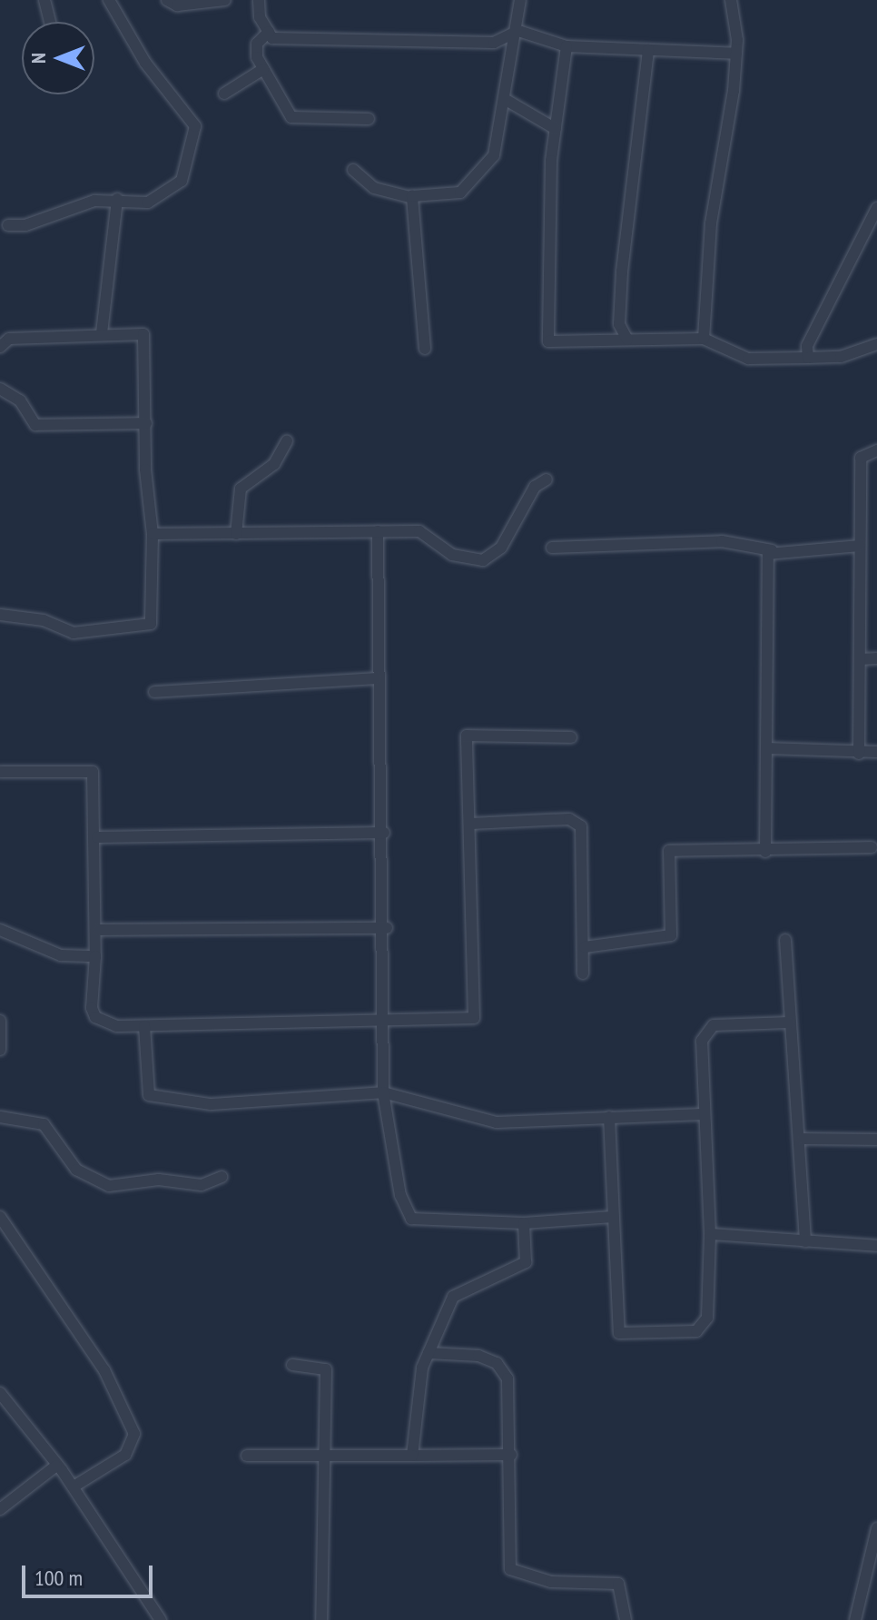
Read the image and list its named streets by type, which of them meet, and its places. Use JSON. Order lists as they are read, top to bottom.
{
  "scale_bar": "100 m",
  "north": "left"
}
